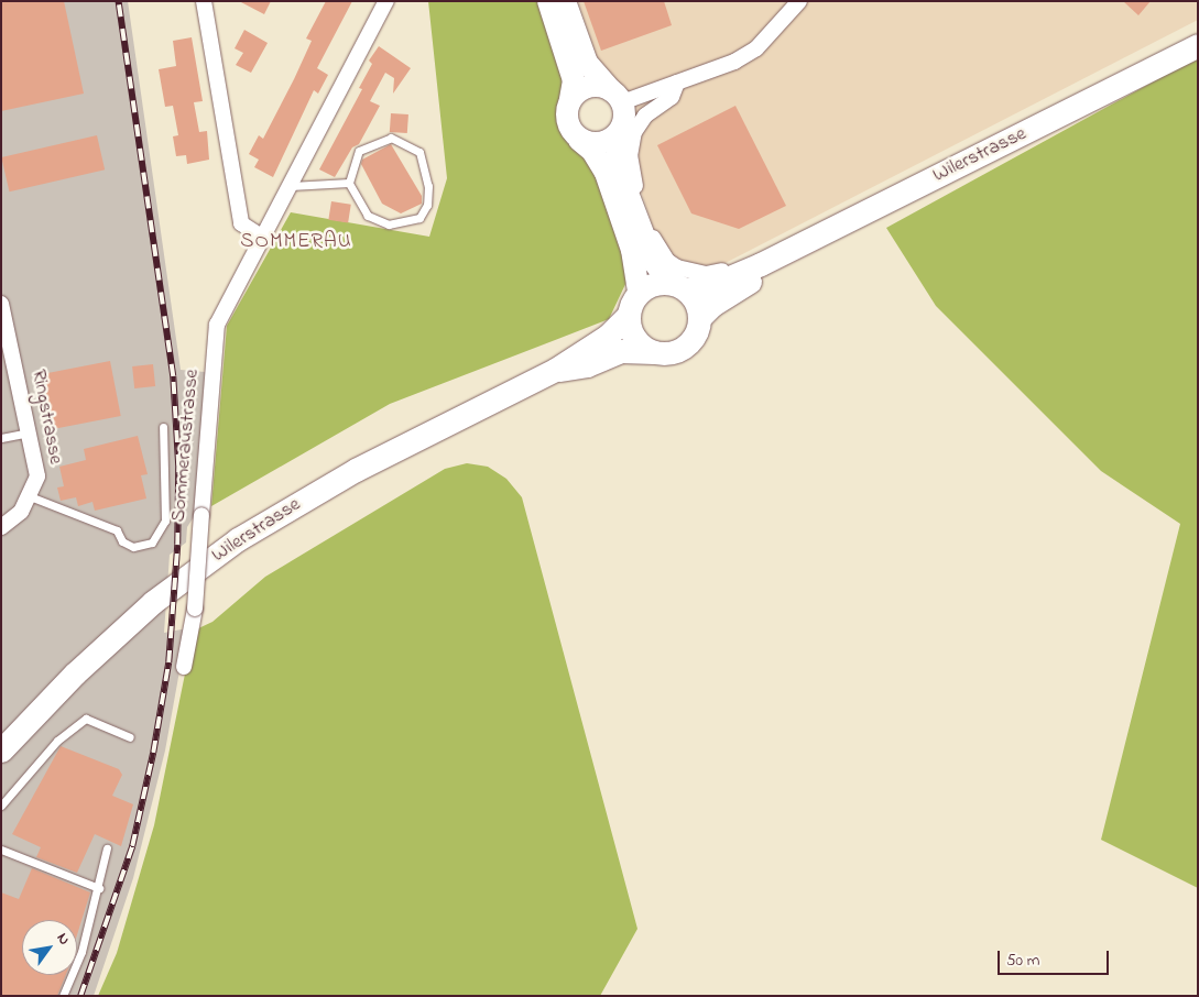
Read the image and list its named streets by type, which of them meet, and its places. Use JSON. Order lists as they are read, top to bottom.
{
  "streets": {
    "main road": ["Wilerstrasse"],
    "street": ["Ringstrasse", "Sommeraustrasse"]
  },
  "districts": ["SOMMERAU"],
  "scale_bar": "50 m",
  "north": "top right"
}
